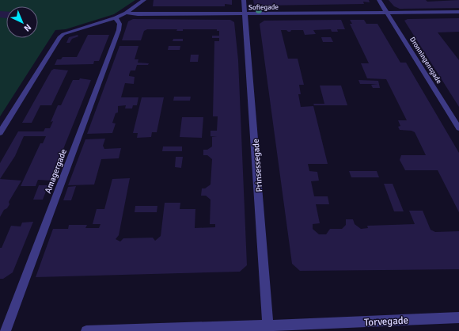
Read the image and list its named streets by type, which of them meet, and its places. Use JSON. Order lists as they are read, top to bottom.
{
  "streets": {
    "street": [
      "Sofiegade",
      "Dronningensgade",
      "Prinsessegade",
      "Amagergade",
      "Torvegade"
    ]
  },
  "crossings": [
    ["Sofiegade", "Dronningensgade"],
    ["Sofiegade", "Prinsessegade"],
    ["Prinsessegade", "Torvegade"]
  ],
  "north": "bottom right"
}
